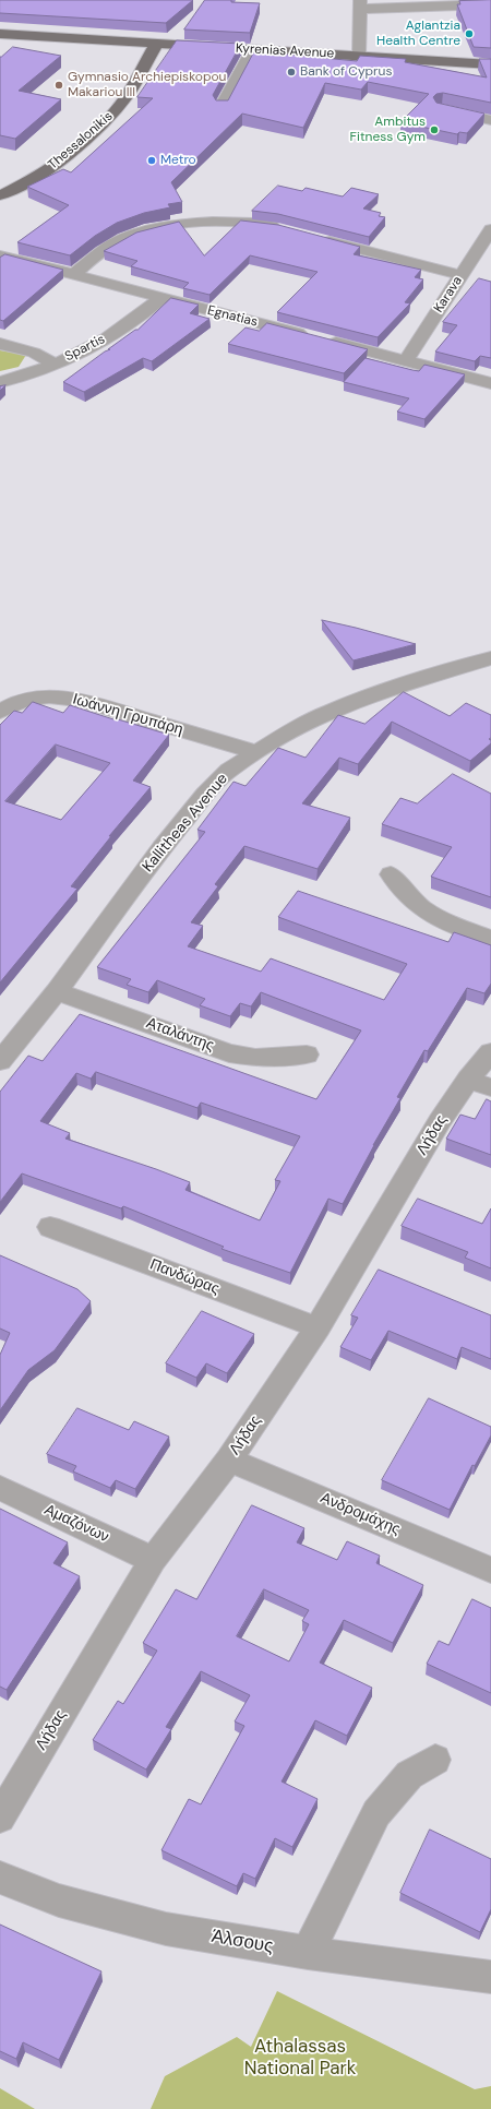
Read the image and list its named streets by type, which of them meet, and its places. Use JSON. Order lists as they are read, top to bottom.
{
  "streets": {
    "main road": ["Kyrenias Avenue", "Thessalonikis"],
    "street": [
      "Karava",
      "Egnatias",
      "Spartis",
      "Ιωάννη Γρυπάρη",
      "Kallitheas Avenue",
      "Αταλάντης",
      "Λήδας",
      "Πανδώρας",
      "Ανδρομάχης",
      "Αμαζόνων",
      "Άλσους"
    ]
  },
  "crossings": [
    ["Kyrenias Avenue", "Thessalonikis"],
    ["Karava", "Egnatias"],
    ["Egnatias", "Spartis"],
    ["Ιωάννη Γρυπάρη", "Kallitheas Avenue"],
    ["Kallitheas Avenue", "Αταλάντης"],
    ["Λήδας", "Πανδώρας"],
    ["Λήδας", "Ανδρομάχης"],
    ["Λήδας", "Αμαζόνων"]
  ],
  "parks": ["Athalassas National Park"],
  "places": [
    "Aglantzia Health Centre",
    "Bank of Cyprus",
    "Gymnasio Archiepiskopou Makariou III",
    "Ambitus Fitness Gym",
    "Metro"
  ]
}
